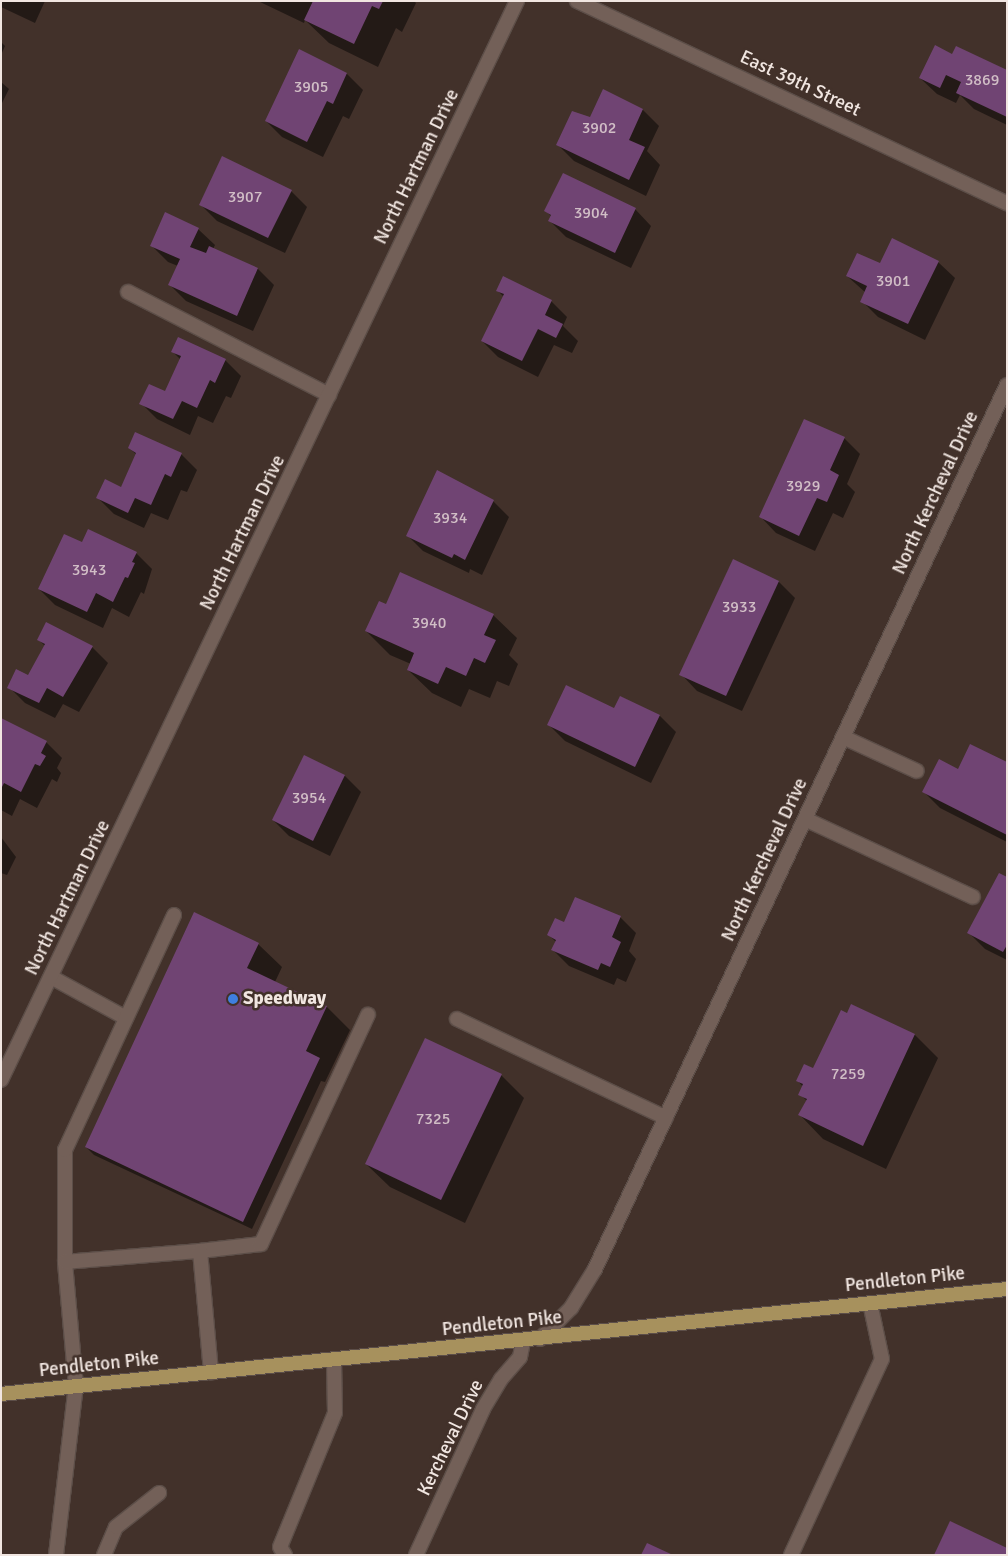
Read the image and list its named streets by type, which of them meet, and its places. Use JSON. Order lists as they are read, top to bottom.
{
  "streets": {
    "main road": ["Pendleton Pike"],
    "street": [
      "East 39th Street",
      "North Hartman Drive",
      "North Kercheval Drive",
      "Kercheval Drive"
    ]
  },
  "crossings": [
    ["North Kercheval Drive", "Pendleton Pike"],
    ["Pendleton Pike", "Kercheval Drive"]
  ],
  "places": ["Speedway"],
  "house_numbers": [
    "3869",
    "3905",
    "3902",
    "3907",
    "3904",
    "3901",
    "3929",
    "3934",
    "3943",
    "3933",
    "3940",
    "3954",
    "7259",
    "7325"
  ]
}
